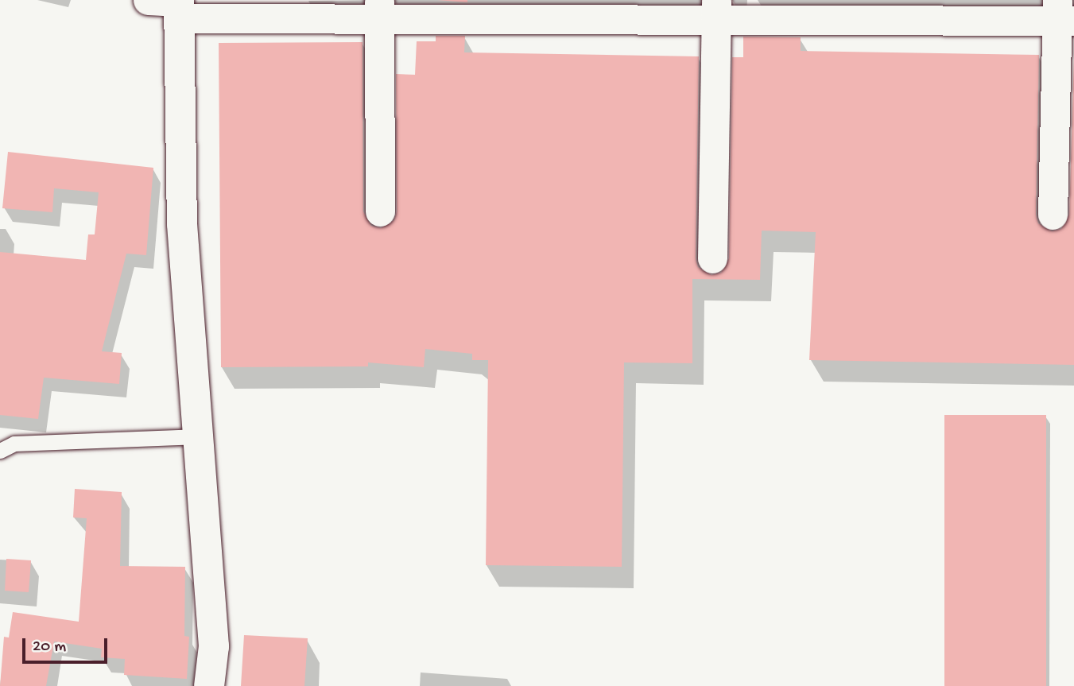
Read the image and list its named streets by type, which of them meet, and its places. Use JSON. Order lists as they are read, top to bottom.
{
  "scale_bar": "20 m"
}
